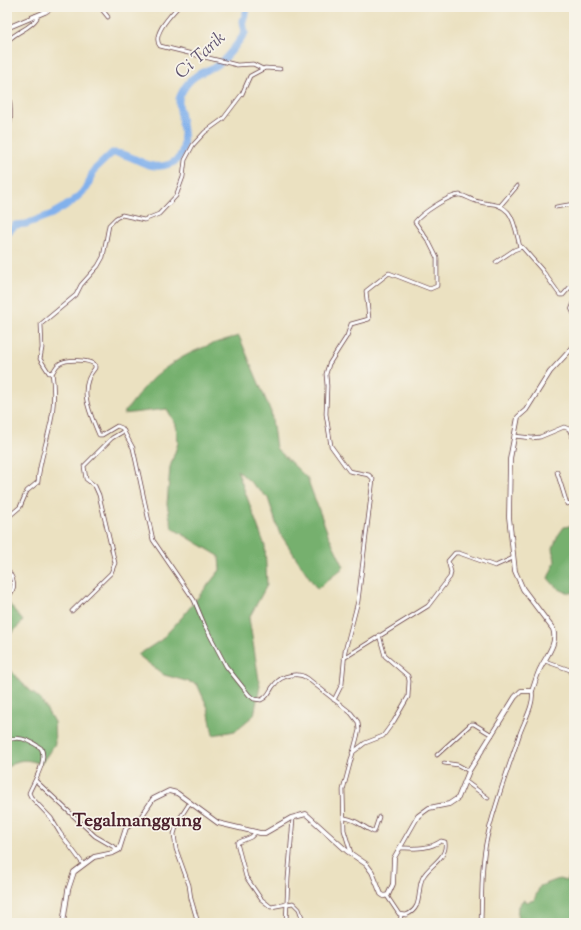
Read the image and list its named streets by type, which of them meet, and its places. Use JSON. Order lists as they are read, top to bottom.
{
  "districts": ["Tegalmanggung"],
  "water": ["Ci Tarik"]
}
